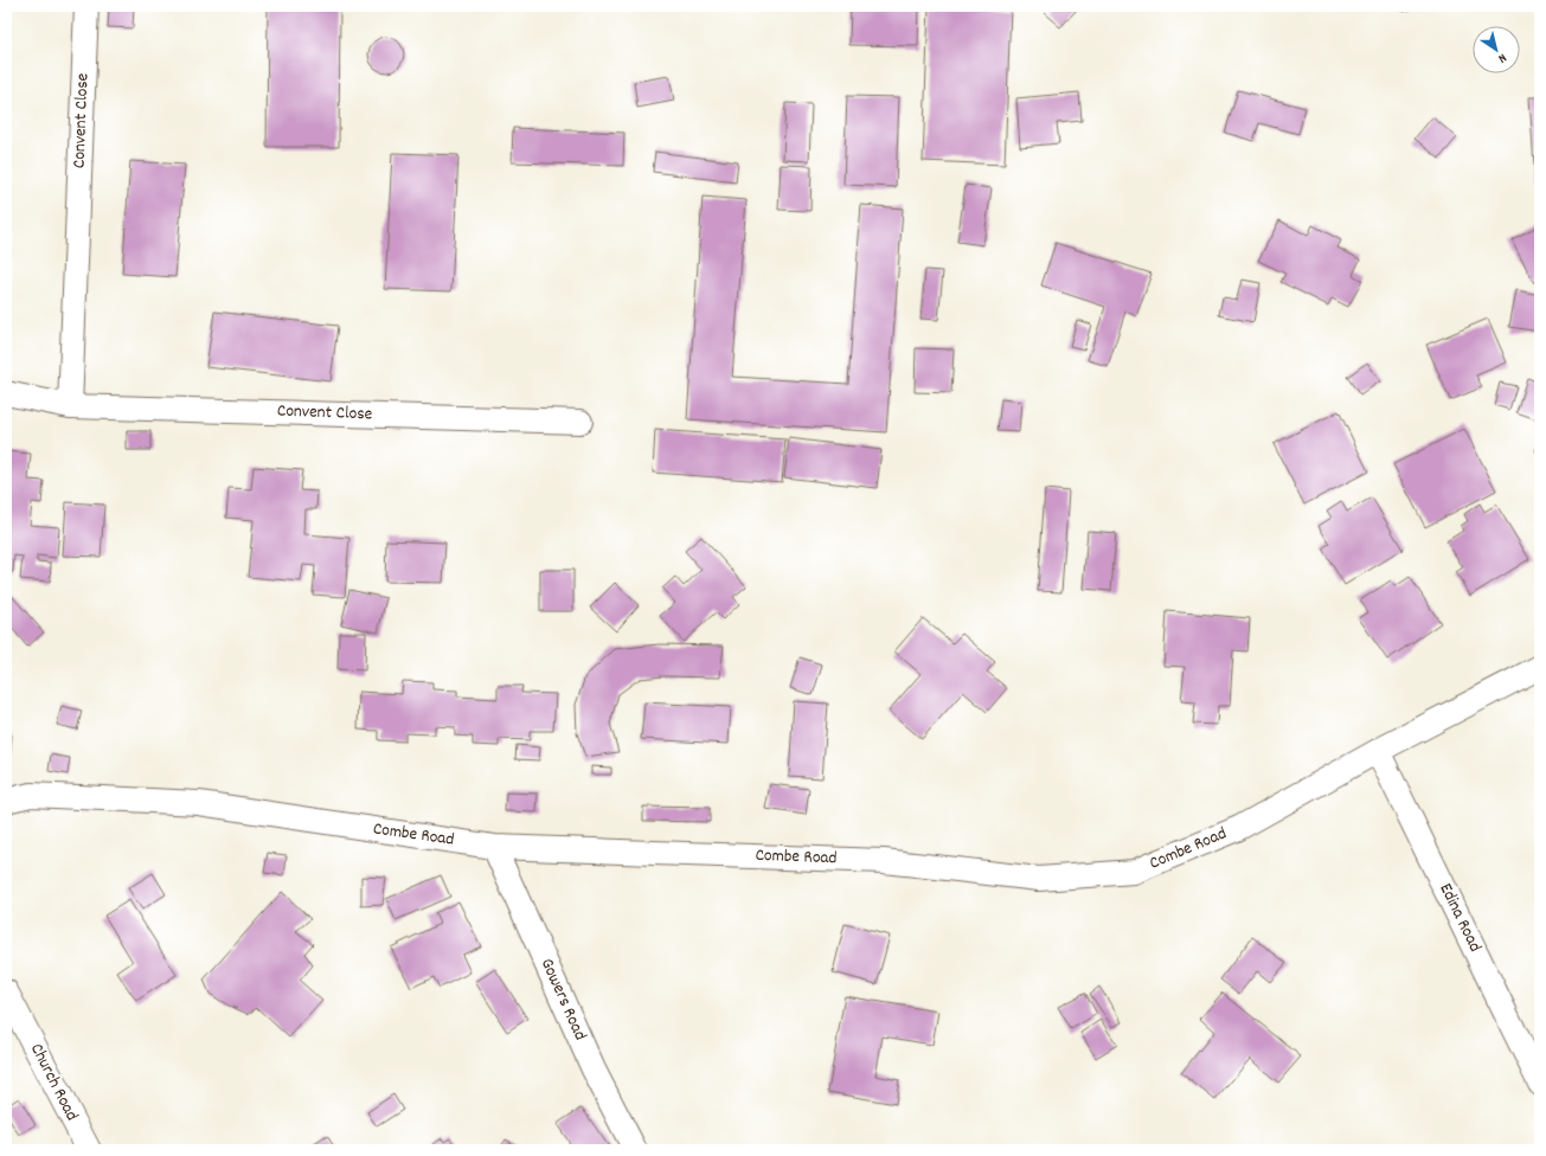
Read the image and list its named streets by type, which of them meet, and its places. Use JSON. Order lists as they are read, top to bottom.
{
  "streets": {
    "street": [
      "Convent Close",
      "Combe Road",
      "Edina Road",
      "Gowers Road",
      "Church Road"
    ]
  },
  "crossings": [
    ["Combe Road", "Edina Road"],
    ["Combe Road", "Gowers Road"]
  ],
  "north": "bottom right"
}
